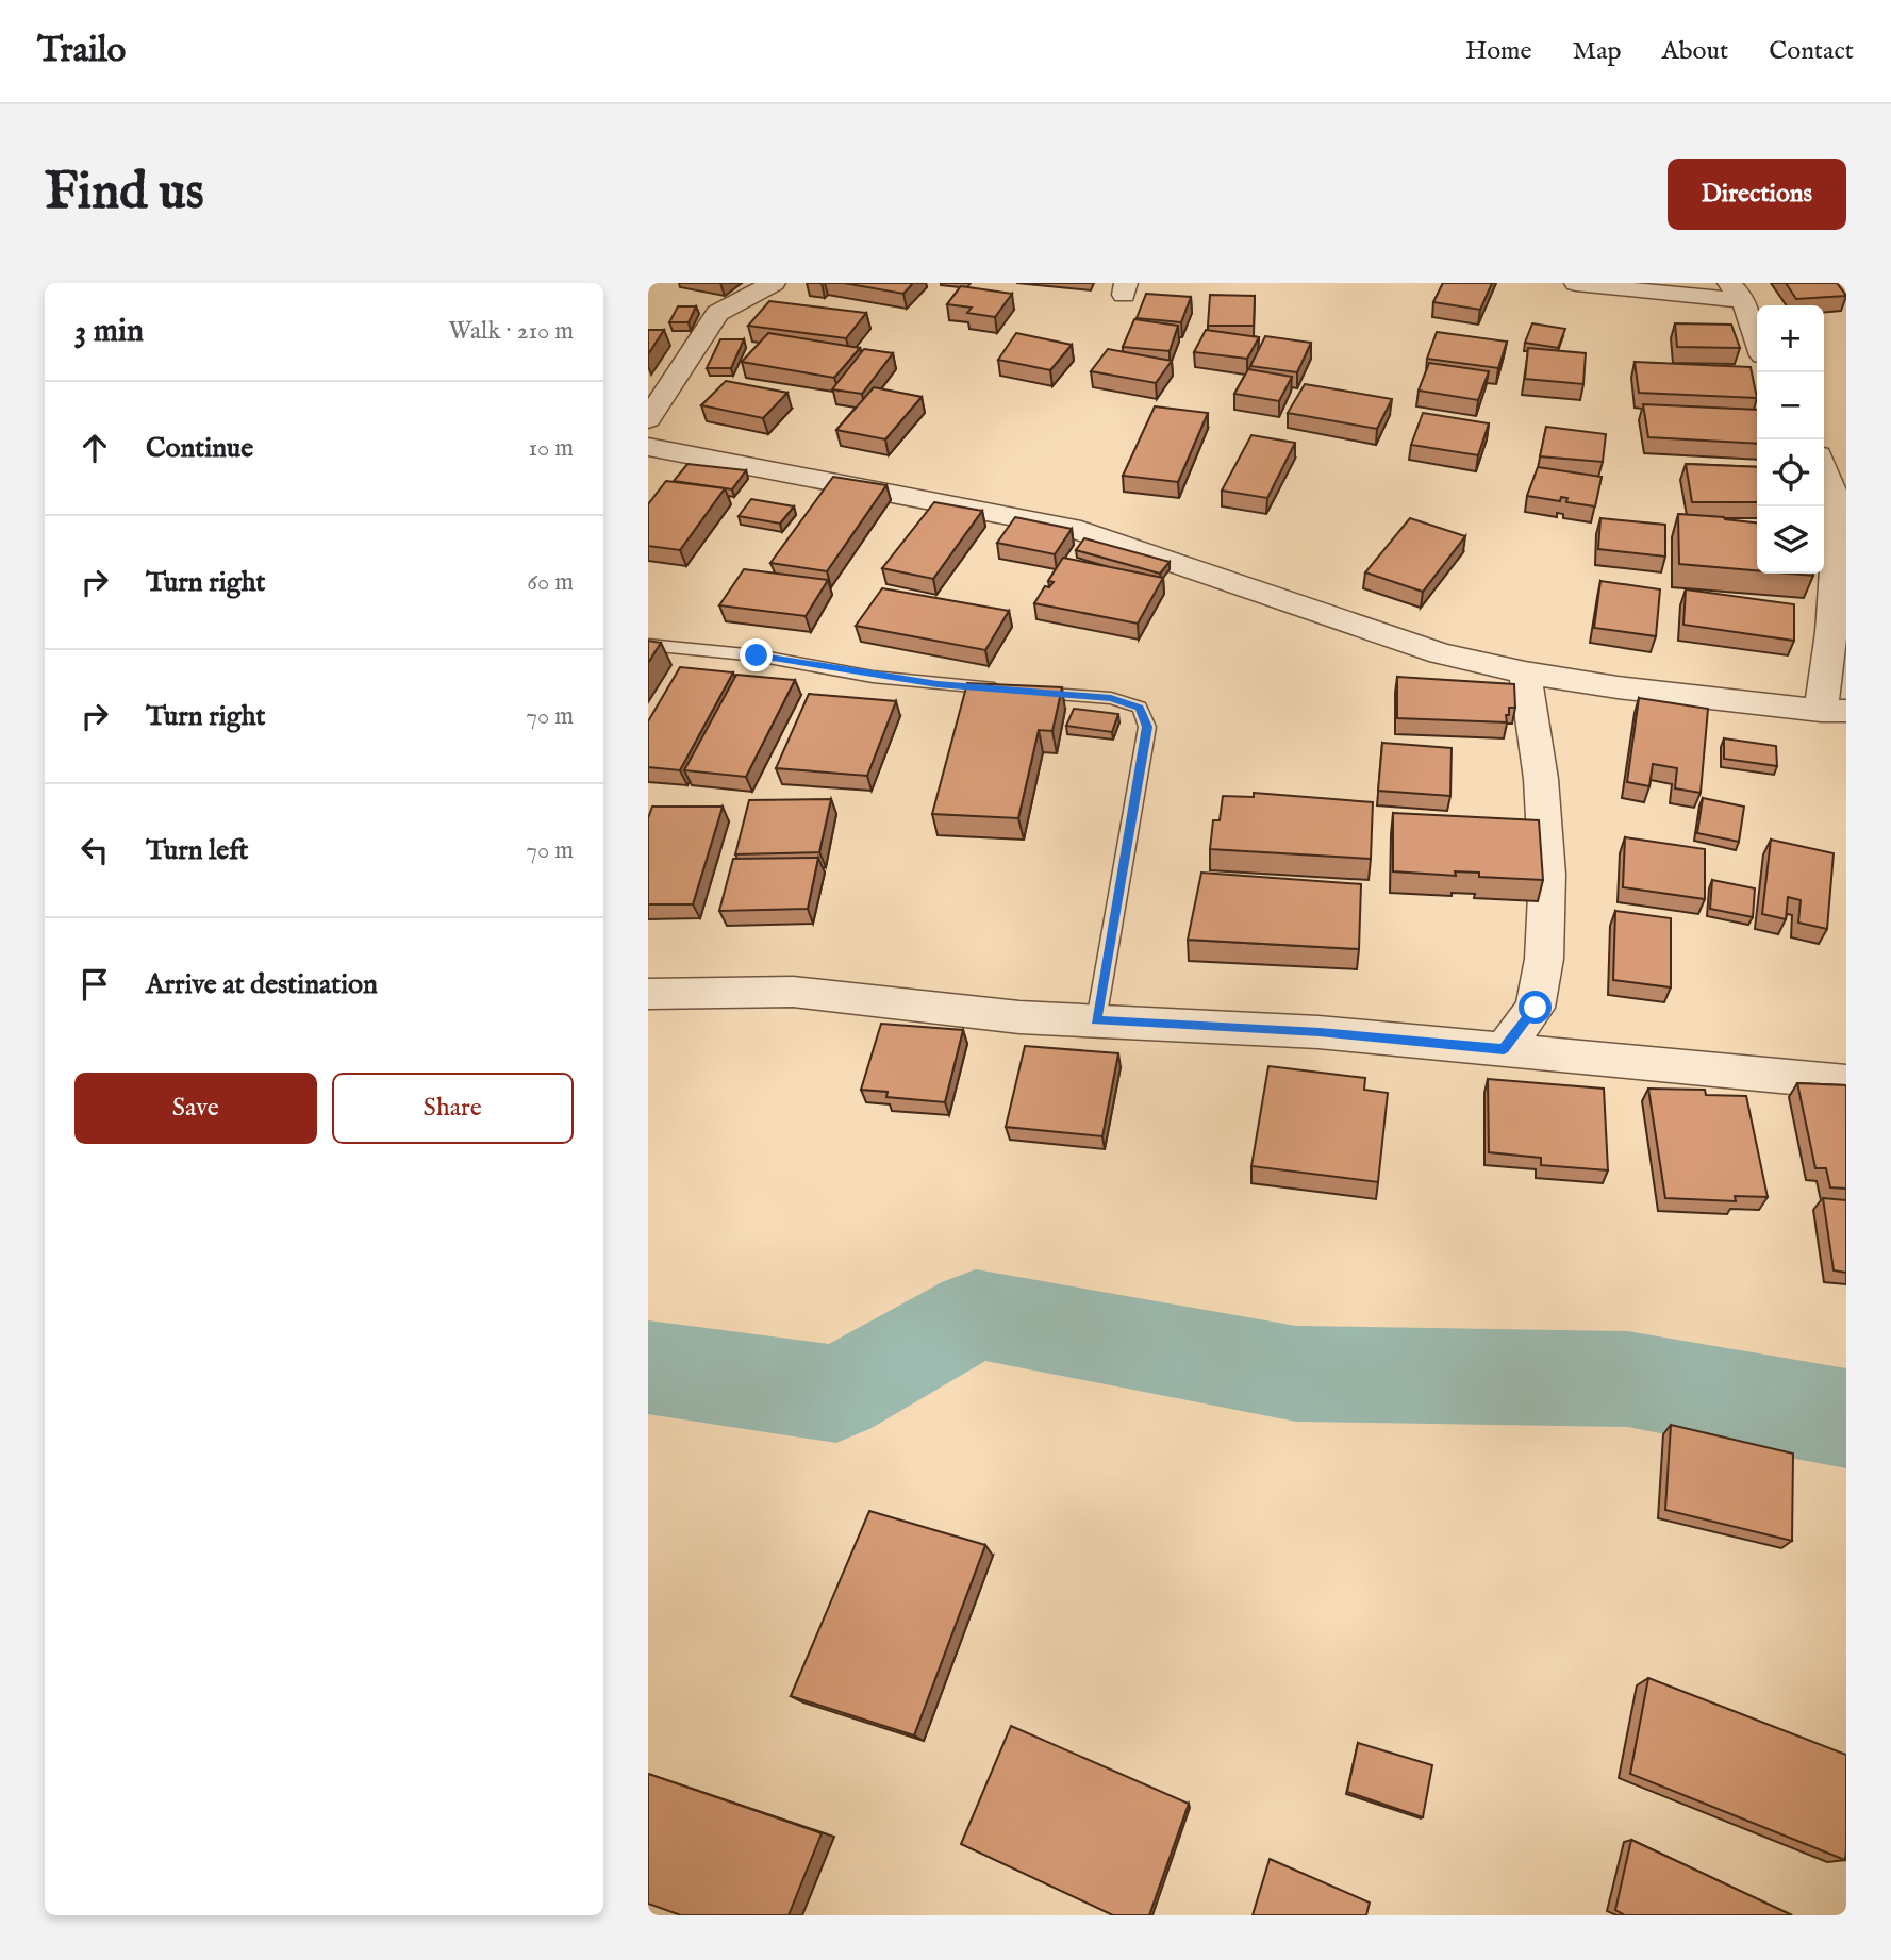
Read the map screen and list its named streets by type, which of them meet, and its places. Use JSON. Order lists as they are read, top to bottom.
{
  "page": {
    "header": "Trailo",
    "nav": [
      "Home",
      "Map",
      "About",
      "Contact"
    ],
    "buttons": [
      "Directions",
      ["Save", "Share"]
    ],
    "title": "Find us",
    "heading": ["3 min", "Walk · 210 m"],
    "map_buttons": ["+", "−"],
    "list": [
      ["Continue", "10 m"],
      ["Turn right", "60 m"],
      ["Turn right", "70 m"],
      ["Turn left", "70 m"],
      "Arrive at destination"
    ]
  }
}
